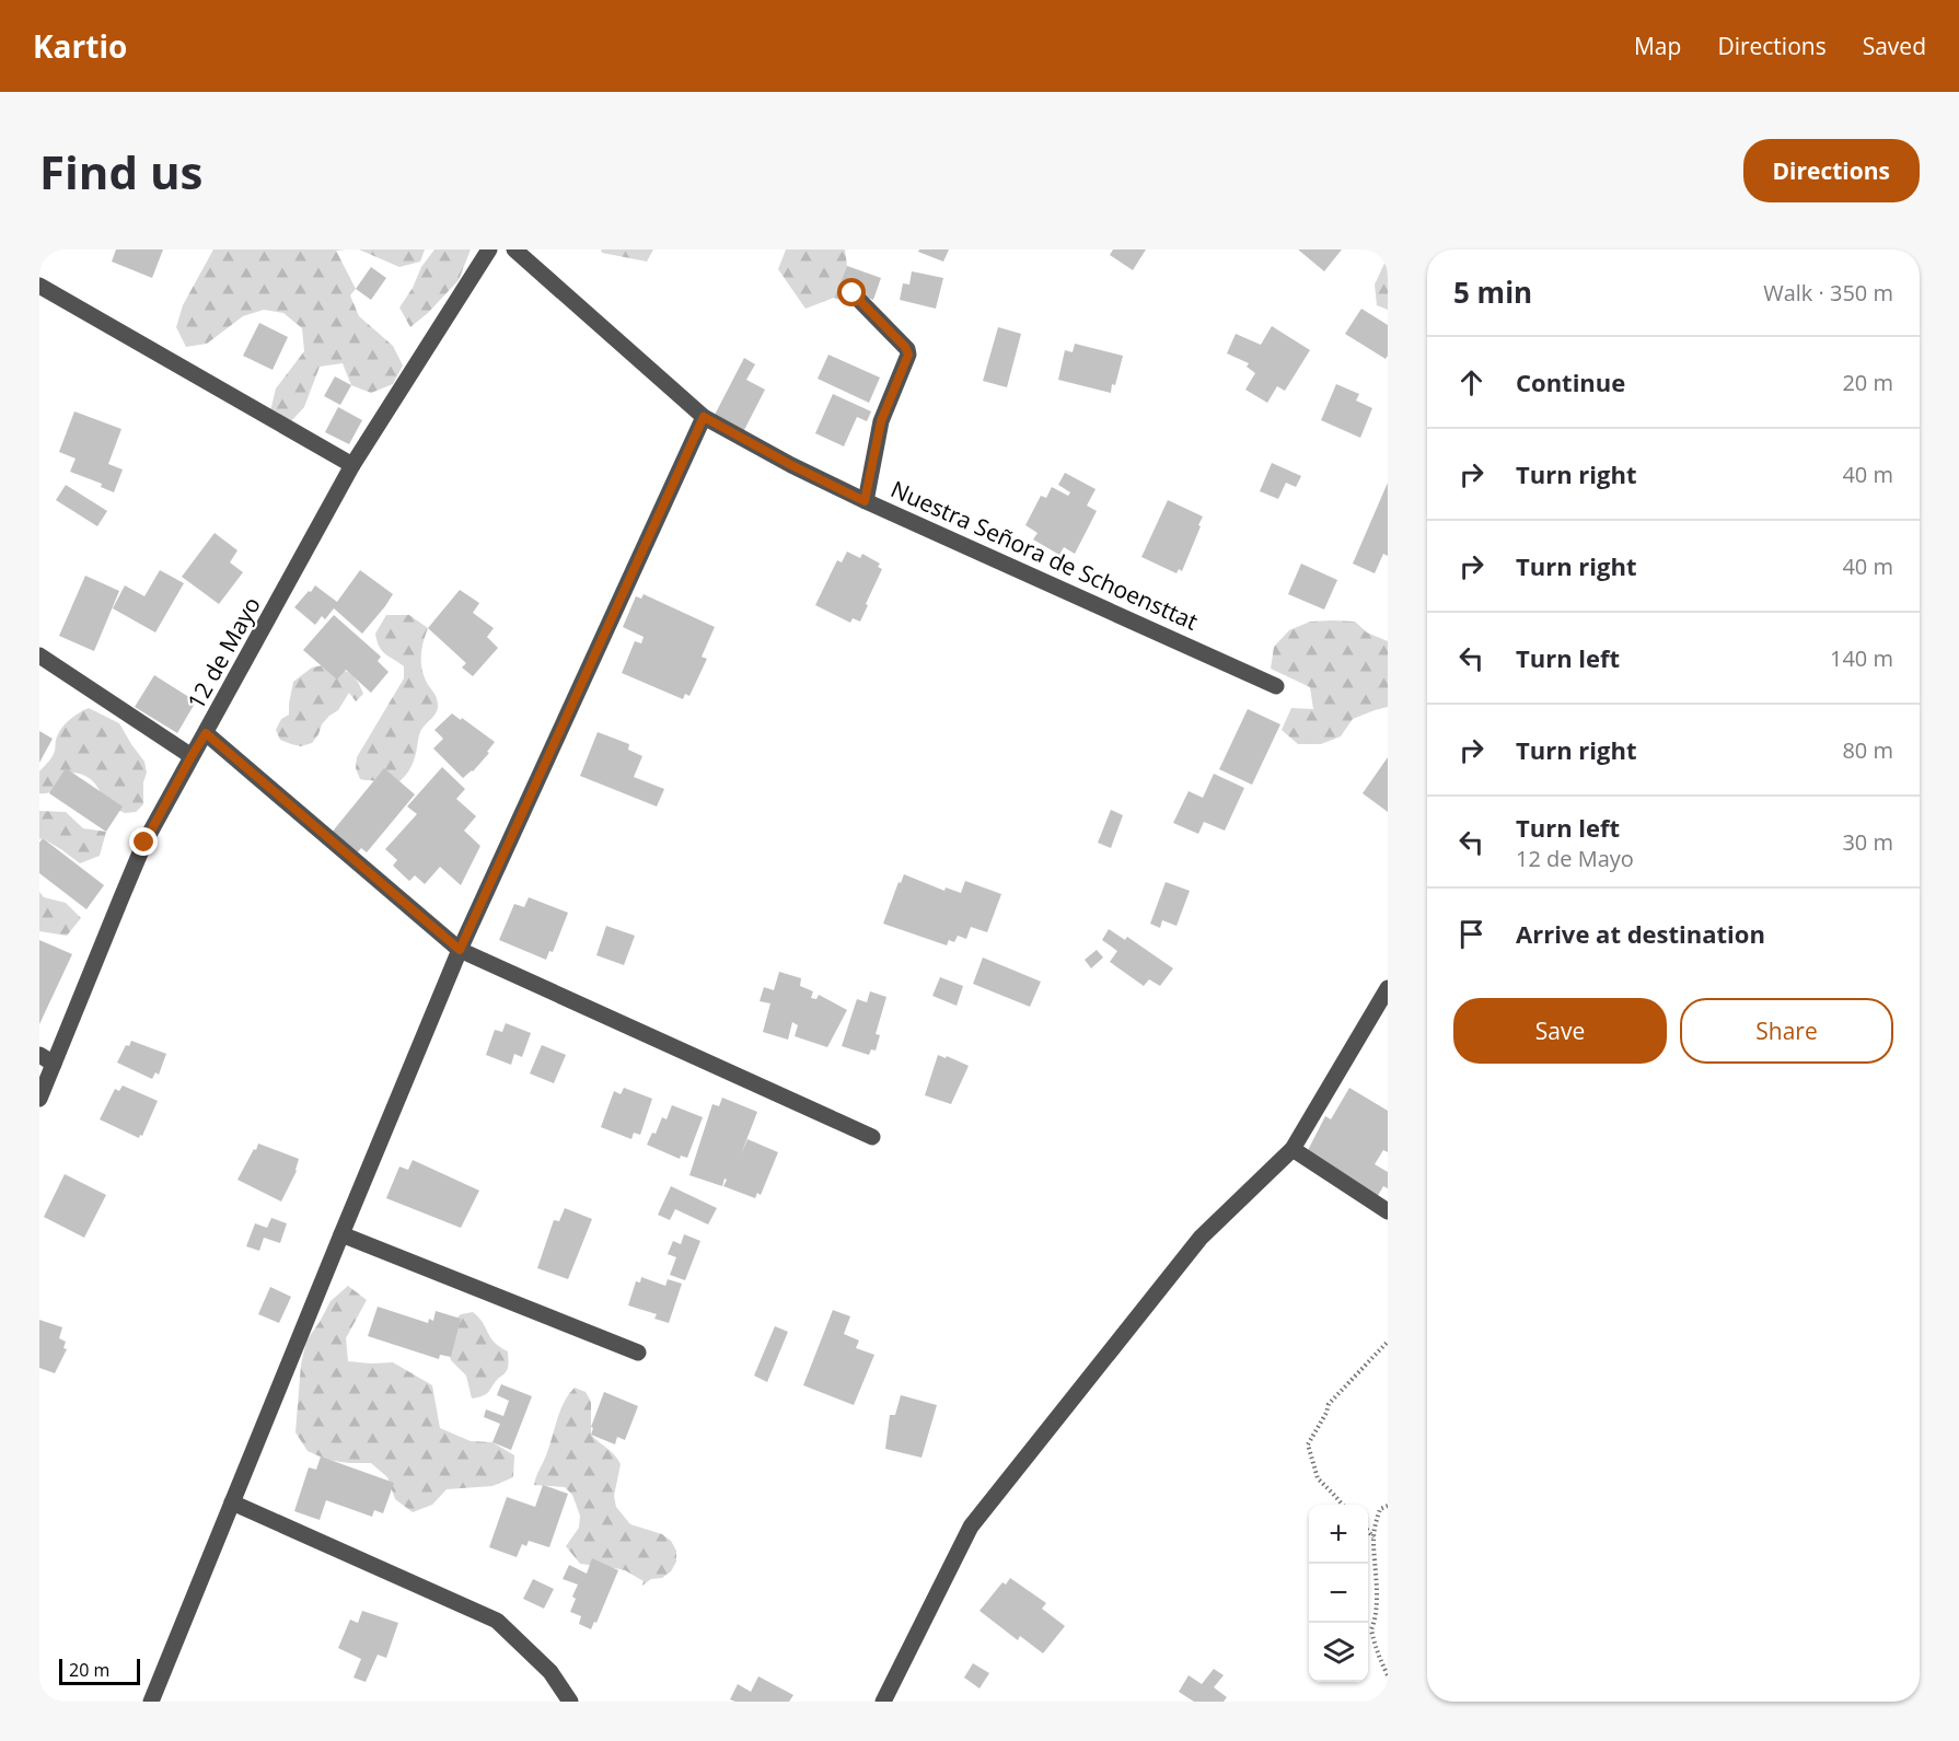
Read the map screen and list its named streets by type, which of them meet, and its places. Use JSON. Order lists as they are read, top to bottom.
{
  "streets": {
    "street": ["Nuestra Señora de Schoensttat", "12 de Mayo"]
  },
  "scale_bar": "20 m",
  "page": {
    "header": "Kartio",
    "nav": ["Map", "Directions", "Saved"],
    "buttons": [
      "Directions",
      ["Save", "Share"]
    ],
    "title": "Find us",
    "heading": ["5 min", "Walk · 350 m"],
    "list": [
      ["Continue", "20 m"],
      ["Turn right", "40 m"],
      ["Turn right", "40 m"],
      ["Turn left", "140 m"],
      ["Turn right", "80 m"],
      ["Turn left", "12 de Mayo", "30 m"],
      "Arrive at destination"
    ],
    "map_buttons": ["+", "−"],
    "scale": "20 m"
  }
}
